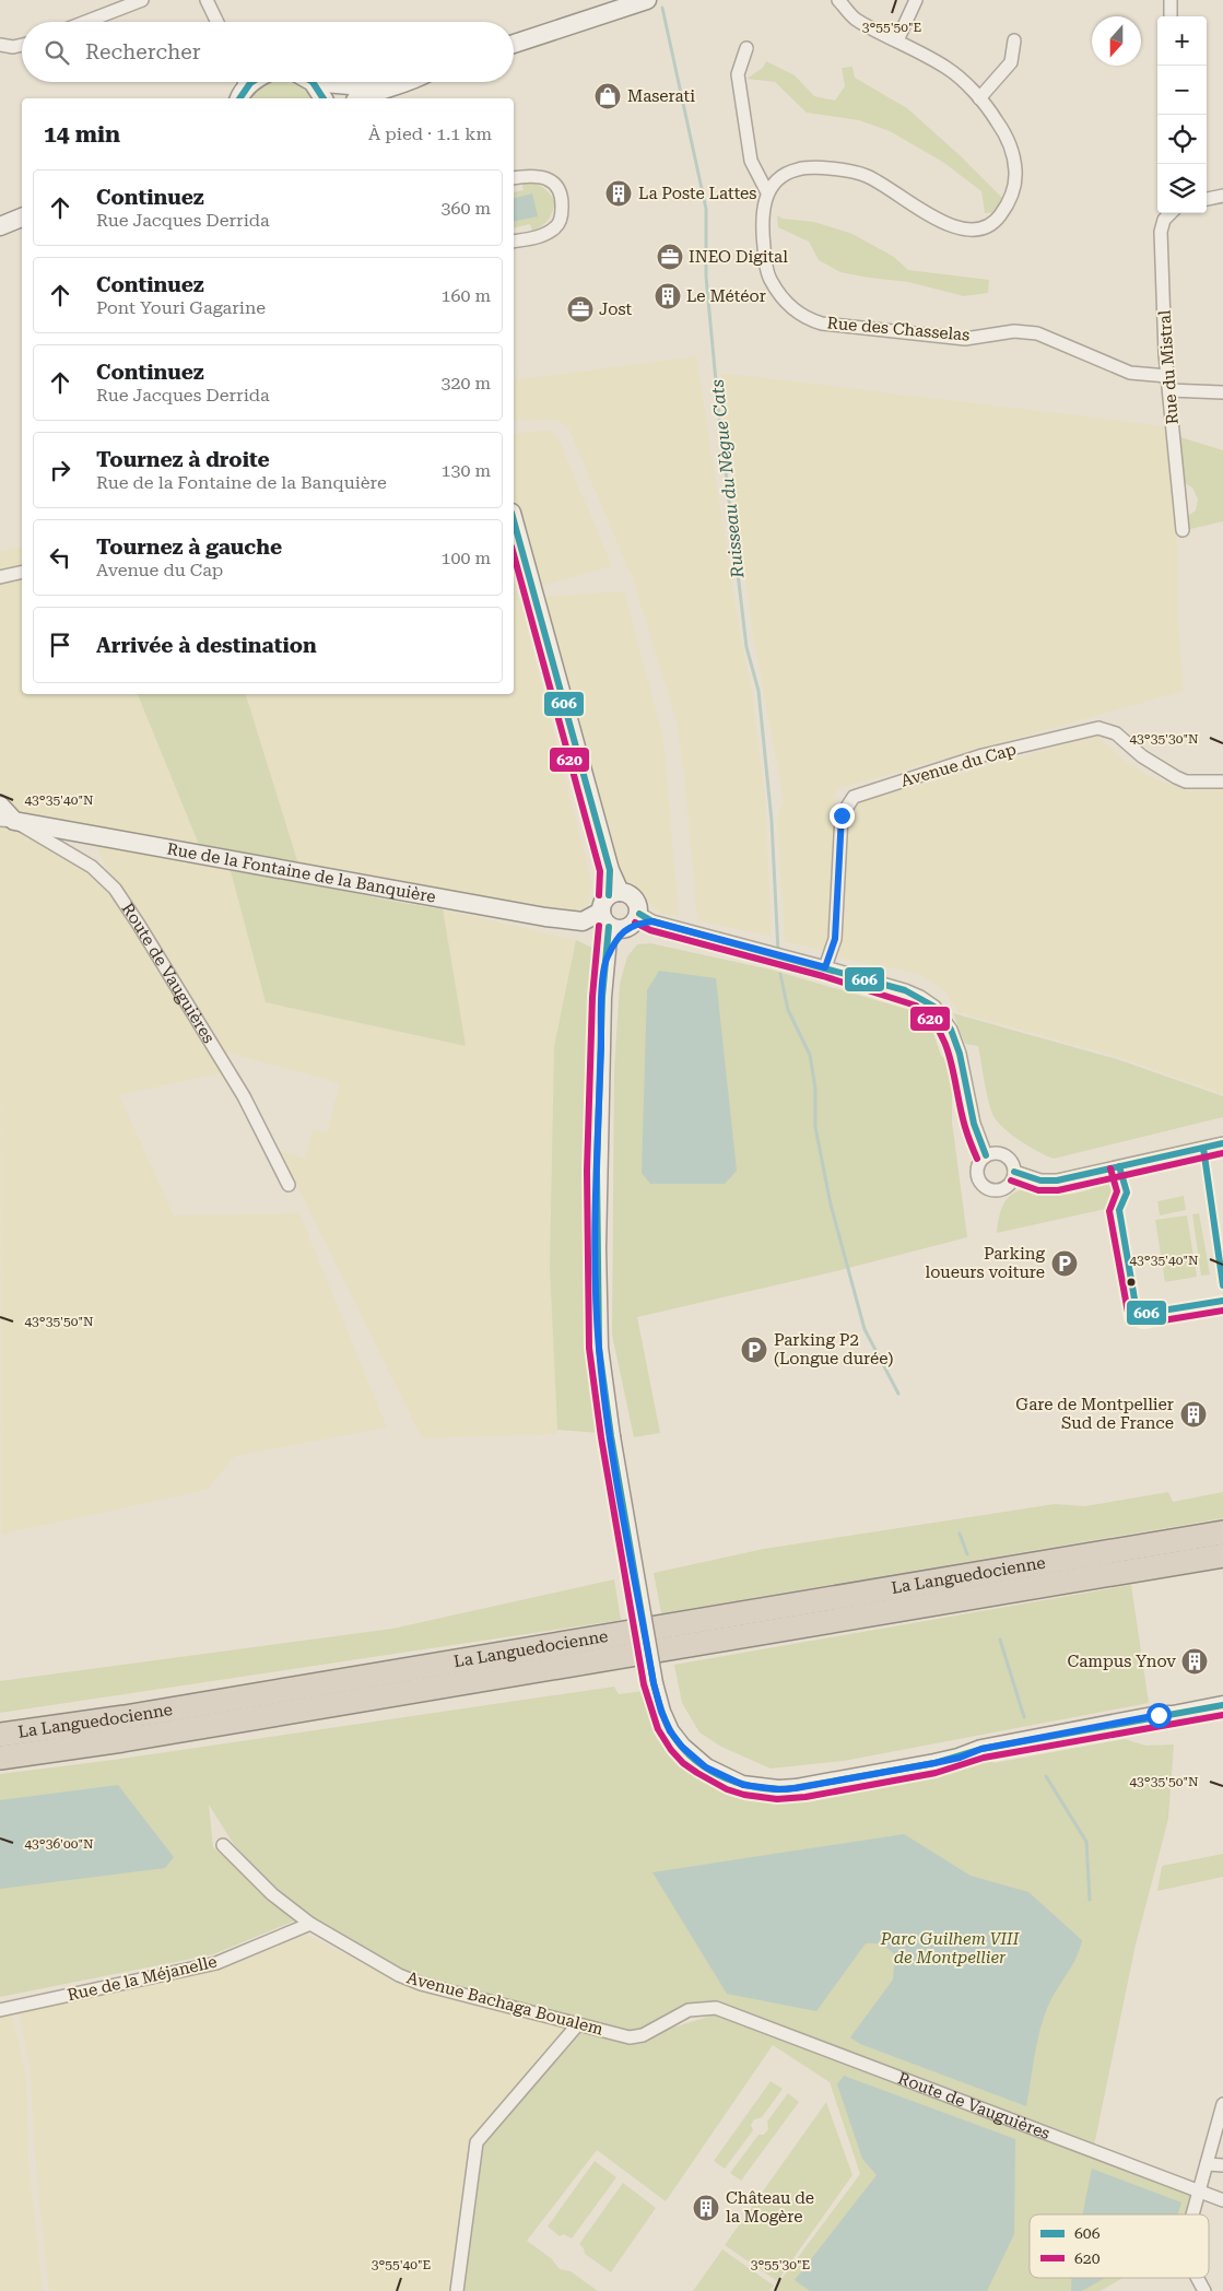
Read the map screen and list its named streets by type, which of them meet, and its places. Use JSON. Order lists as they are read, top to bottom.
{
  "streets": {
    "highway": ["La Languedocienne"],
    "street": [
      "Rue des Chasselas",
      "Rue du Mistral",
      "Avenue du Cap",
      "Rue de la Fontaine de la Banquière",
      "Route de Vauguières",
      "Rue de la Méjanelle",
      "Avenue Bachaga Boualem"
    ]
  },
  "crossings": [
    ["Rue des Chasselas", "Rue du Mistral"],
    ["Rue de la Fontaine de la Banquière", "Route de Vauguières"],
    ["Route de Vauguières", "Avenue Bachaga Boualem"],
    ["Rue de la Méjanelle", "Avenue Bachaga Boualem"]
  ],
  "water": ["Ruisseau du Nègue Cats"],
  "parks": ["Parc Guilhem VIII de Montpellier"],
  "places": {
    "shop": ["Maserati"],
    "building": [
      "La Poste Lattes",
      "Le Météor",
      "Gare de Montpellier Sud de France",
      "Campus Ynov",
      "Château de la Mogère"
    ],
    "office": ["INEO Digital", "Jost"],
    "parking": ["Parking loueurs voiture", "Parking P2 (Longue durée)"]
  },
  "lines": ["transit line 606", "transit line 620"],
  "legend": ["606", "620"],
  "north": "bottom",
  "page": {
    "map_buttons": ["+", "−"],
    "search": "Rechercher",
    "heading": ["14 min", "À pied · 1.1 km"],
    "list": [
      ["Continuez", "Rue Jacques Derrida", "360 m"],
      ["Continuez", "Pont Youri Gagarine", "160 m"],
      ["Continuez", "Rue Jacques Derrida", "320 m"],
      ["Tournez à droite", "Rue de la Fontaine de la Banquière", "130 m"],
      ["Tournez à gauche", "Avenue du Cap", "100 m"],
      "Arrivée à destination"
    ]
  },
  "coordinates": [
    "3°55'50\"E",
    "43°35'30\"N",
    "43°35'40\"N",
    "43°35'50\"N",
    "43°36'00\"N",
    "3°55'40\"E",
    "3°55'30\"E"
  ]
}
